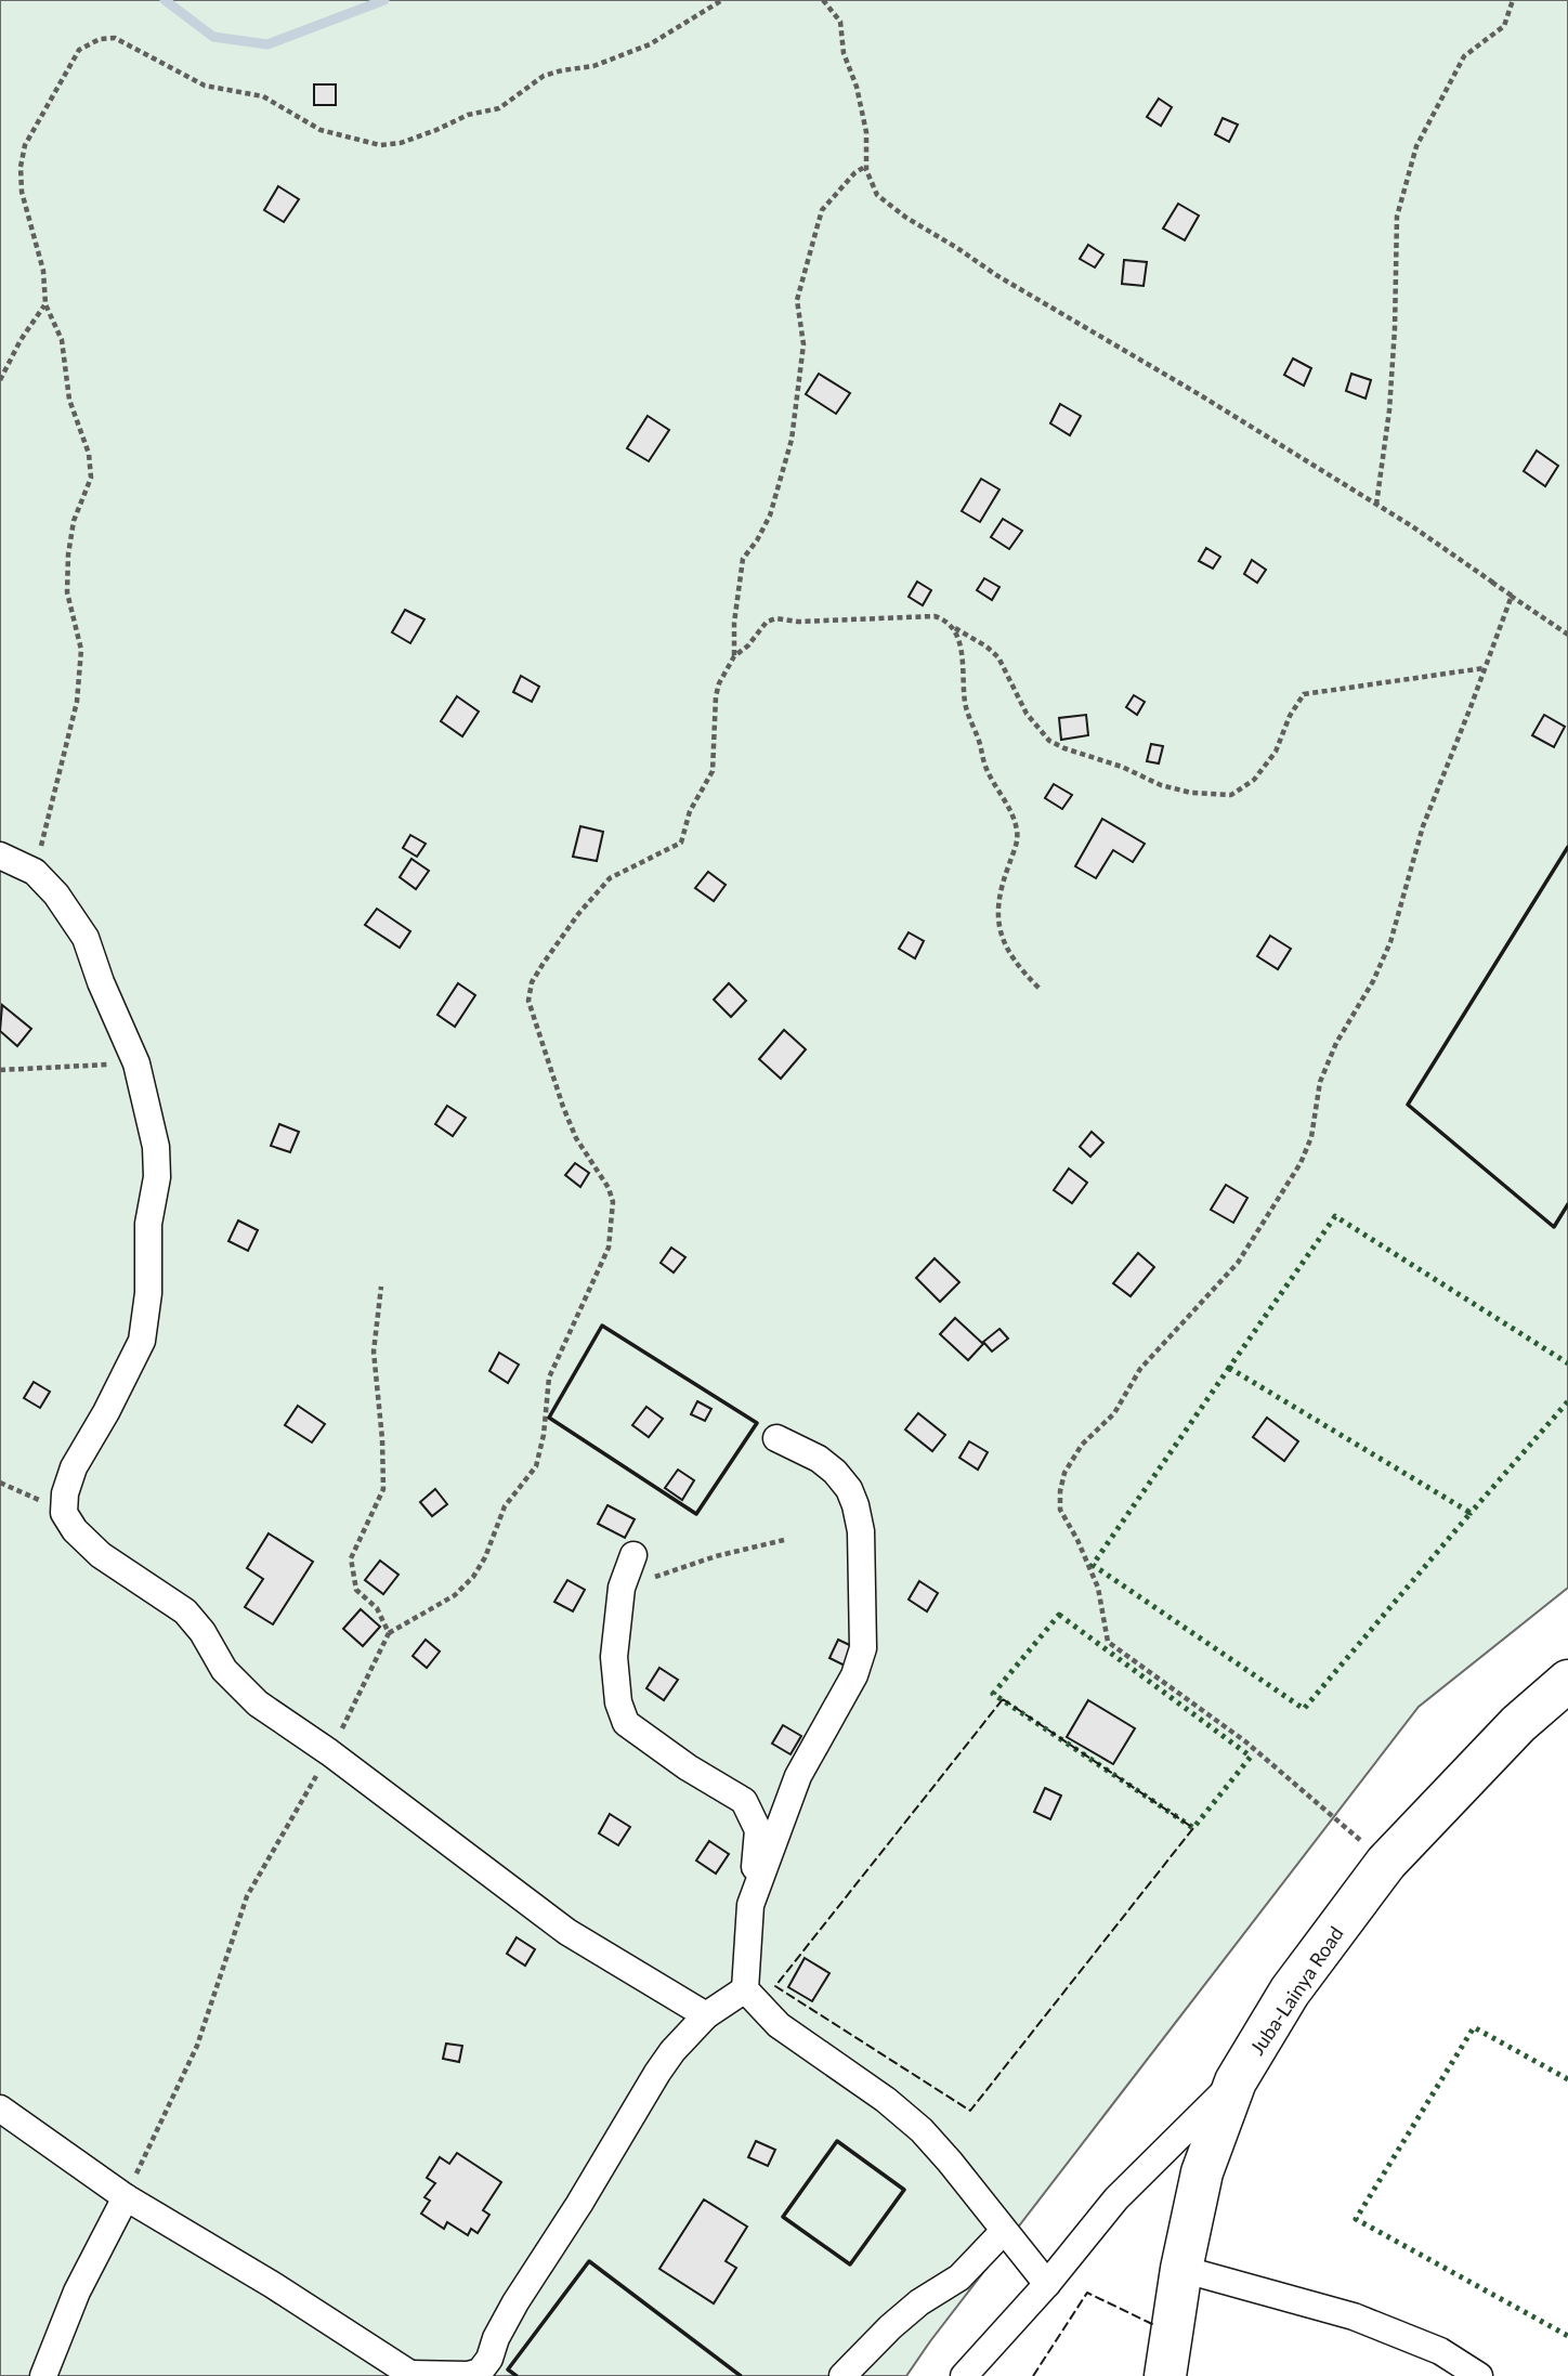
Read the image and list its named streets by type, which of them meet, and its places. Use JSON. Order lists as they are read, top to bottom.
{
  "streets": {
    "main road": ["Juba-Lainya Road"]
  }
}
